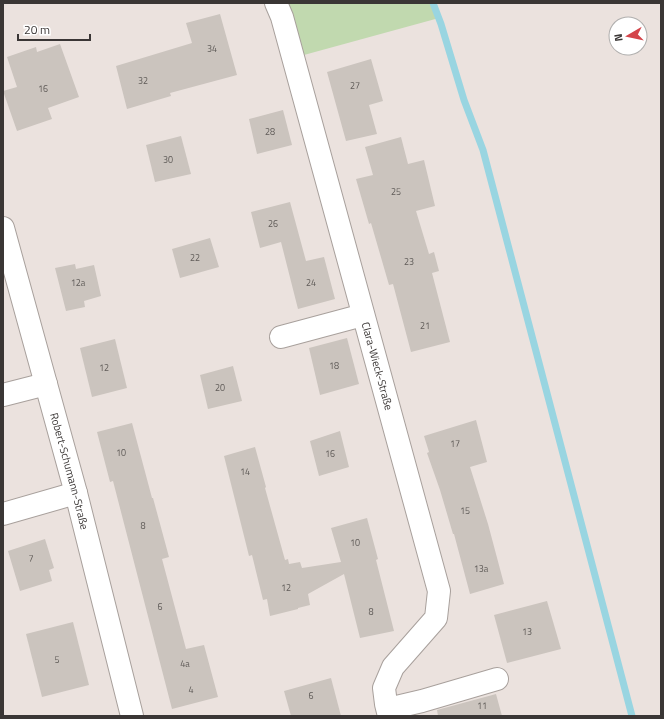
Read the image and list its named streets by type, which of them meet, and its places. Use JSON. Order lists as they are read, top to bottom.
{
  "streets": {
    "street": ["Clara-Wieck-Straße", "Robert-Schumann-Straße"]
  },
  "house_numbers": [
    "34",
    "32",
    "27",
    "16",
    "28",
    "30",
    "25",
    "26",
    "22",
    "23",
    "12a",
    "24",
    "21",
    "18",
    "12",
    "20",
    "17",
    "10",
    "16",
    "14",
    "15",
    "8",
    "10",
    "7",
    "13a",
    "12",
    "6",
    "8",
    "13",
    "5",
    "4a",
    "4",
    "6",
    "11"
  ],
  "scale_bar": "20 m",
  "north": "left"
}
